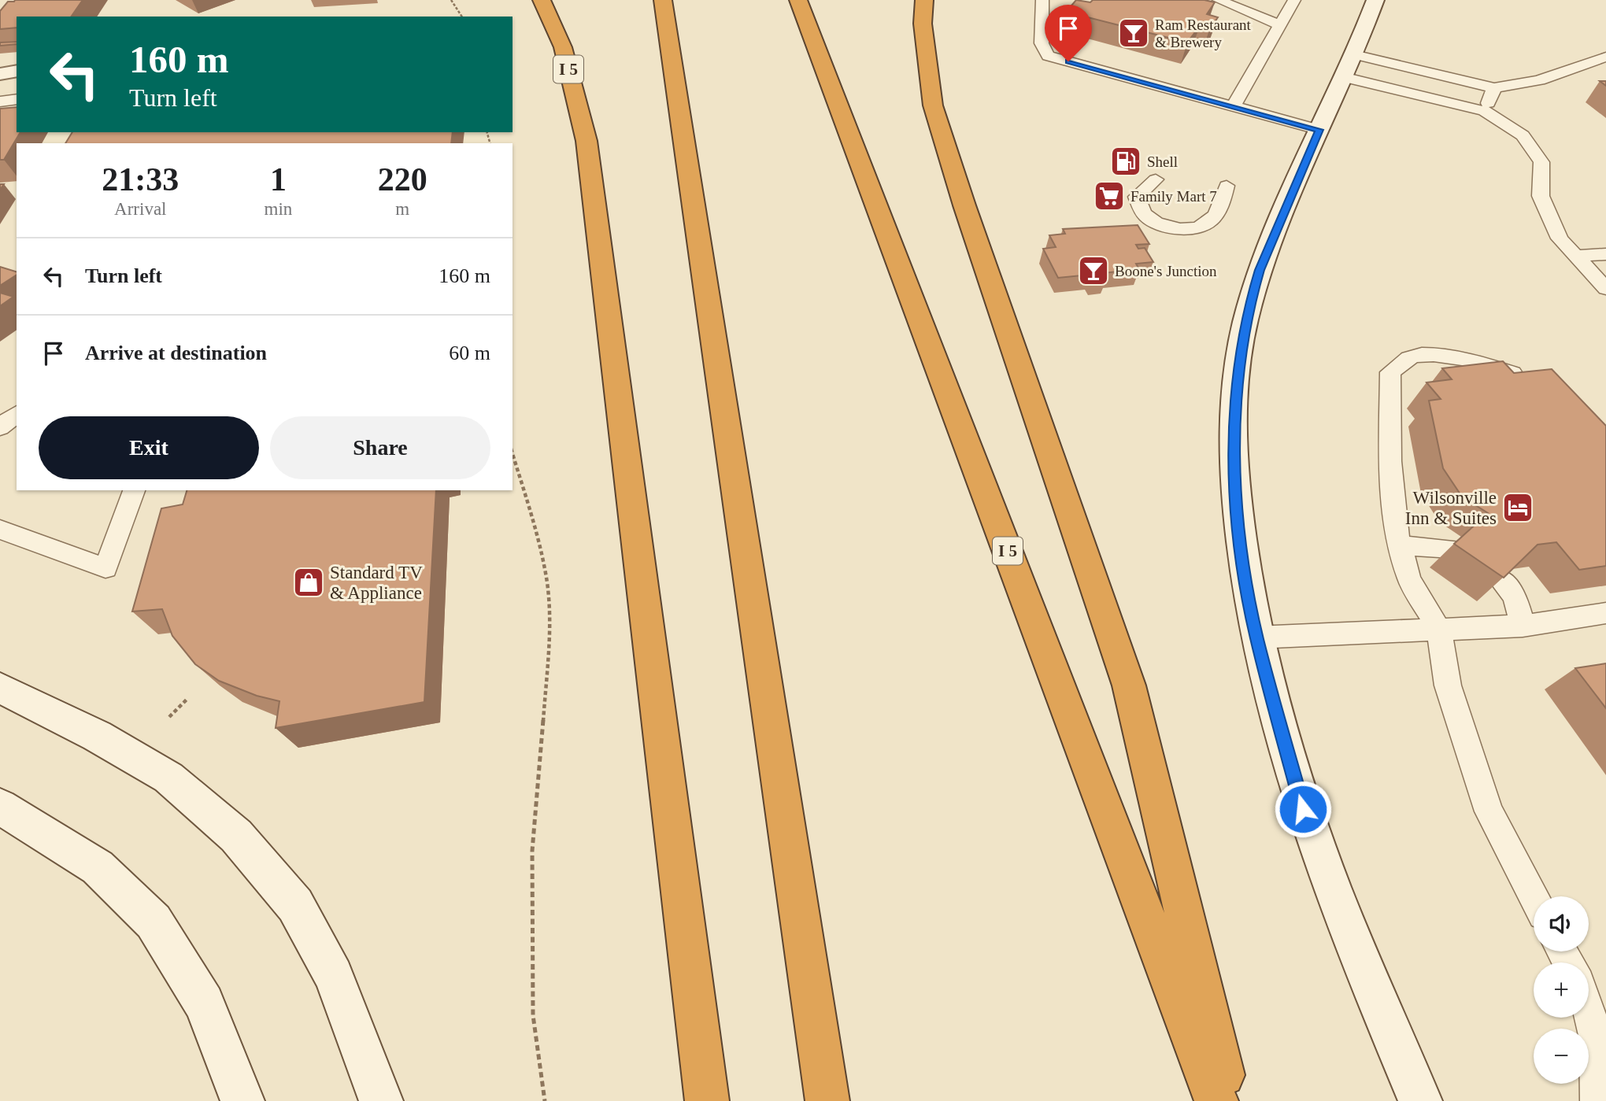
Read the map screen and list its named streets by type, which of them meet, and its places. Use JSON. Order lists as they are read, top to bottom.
{
  "streets": {
    "highway": ["I 5"]
  },
  "places": {
    "bar": ["Ram Restaurant & Brewery", "Boone's Junction"],
    "fuel station": ["Shell"],
    "supermarket": ["Family Mart 7"],
    "hotel": ["Wilsonville Inn & Suites"],
    "shop": ["Standard TV & Appliance"]
  },
  "page": {
    "turn": ["160 m", "Turn left"],
    "eta": [
      "21:33",
      "Arrival",
      "1",
      "min",
      "220",
      "m"
    ],
    "list": [
      {
        "name": "Turn left",
        "value": "160 m"
      },
      {
        "name": "Arrive at destination",
        "value": "60 m"
      }
    ],
    "buttons": ["Exit", "Share"],
    "map_buttons": ["+", "−"]
  }
}
